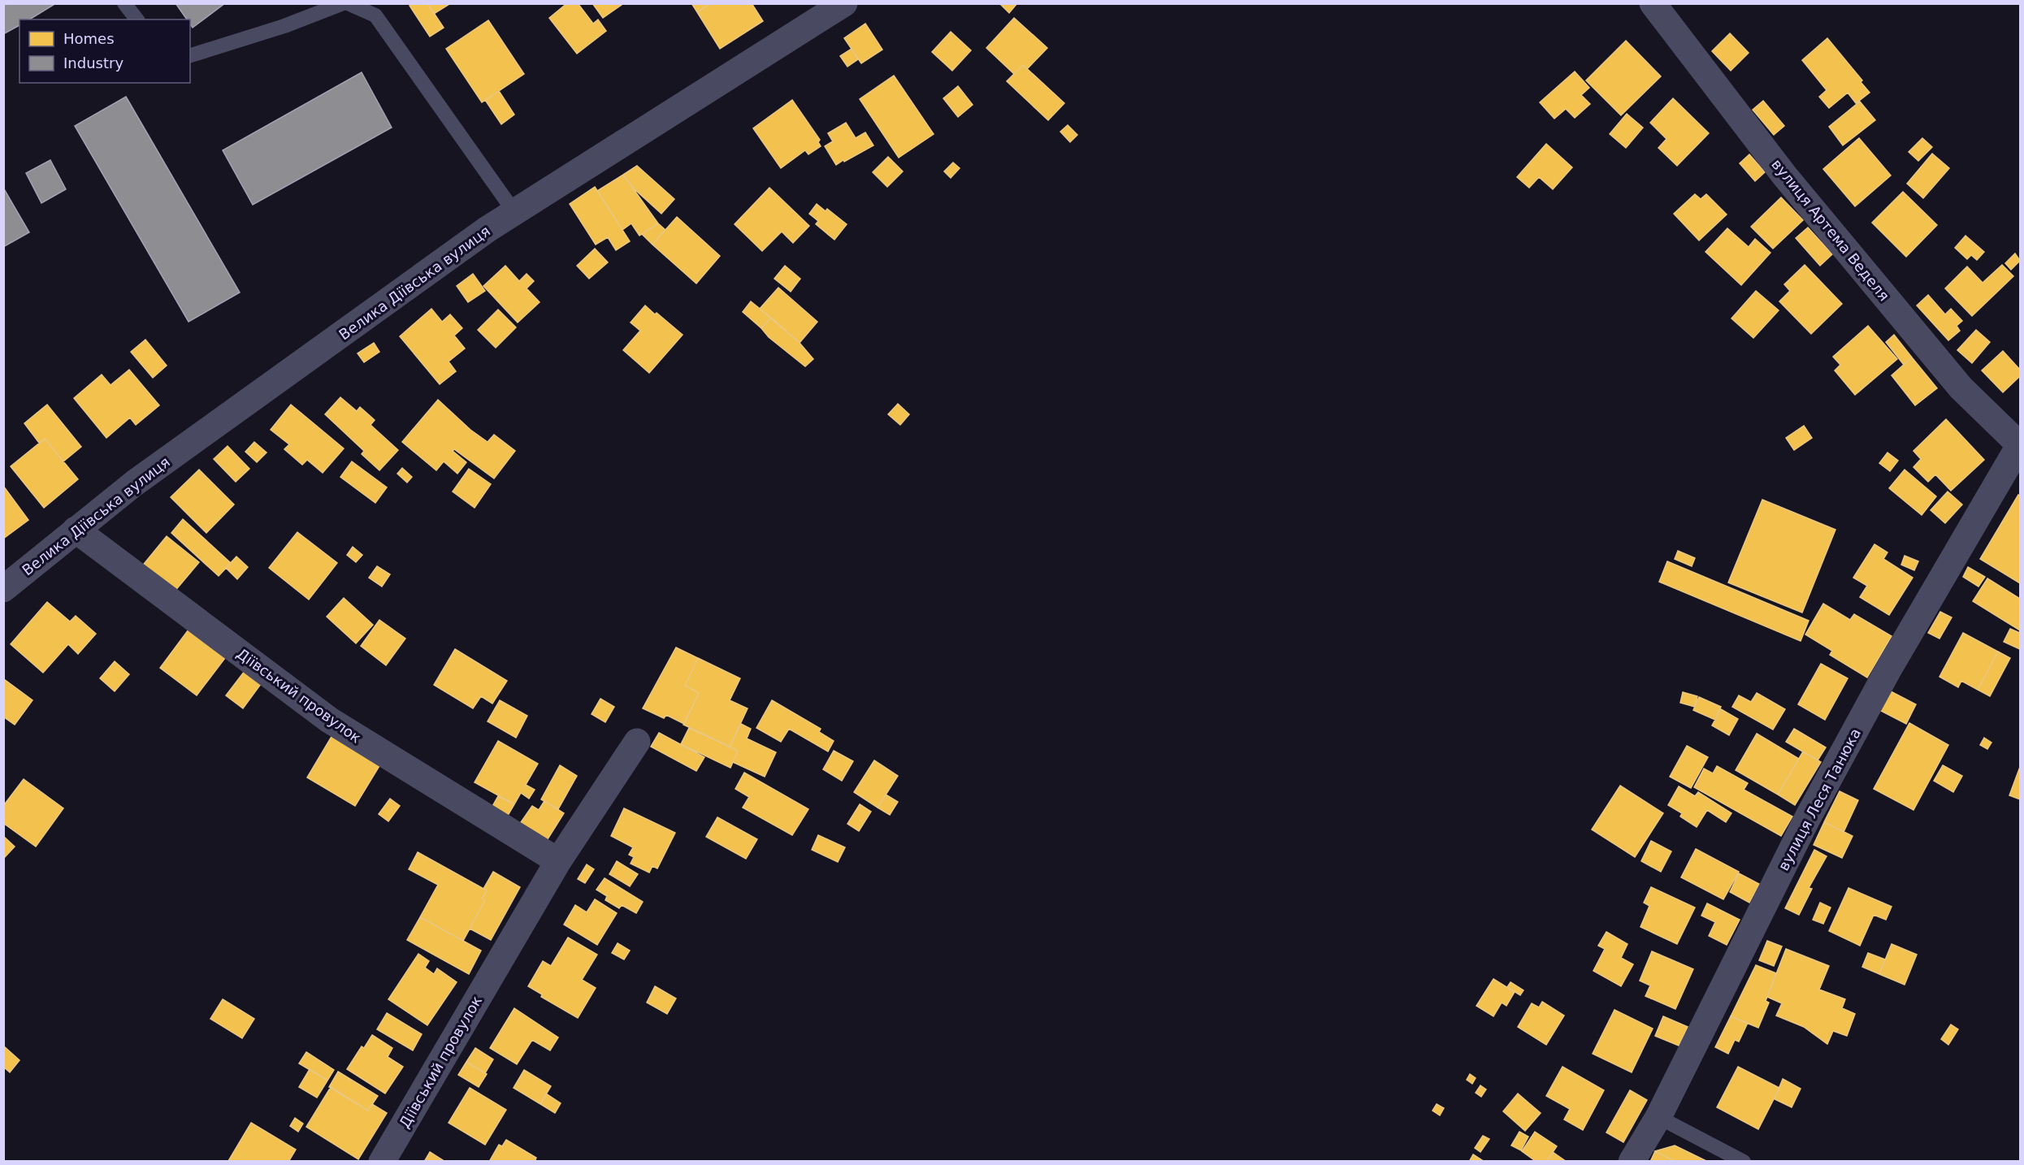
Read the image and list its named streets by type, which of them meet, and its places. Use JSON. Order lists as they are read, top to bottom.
{
  "streets": {
    "street": [
      "вулиця Артема Веделя",
      "Велика Діївська вулиця",
      "Діївський провулок",
      "вулиця Леся Танюка"
    ]
  },
  "crossings": [
    ["вулиця Артема Веделя", "вулиця Леся Танюка"],
    ["Велика Діївська вулиця", "Діївський провулок"]
  ],
  "legend": ["Homes", "Industry"]
}
